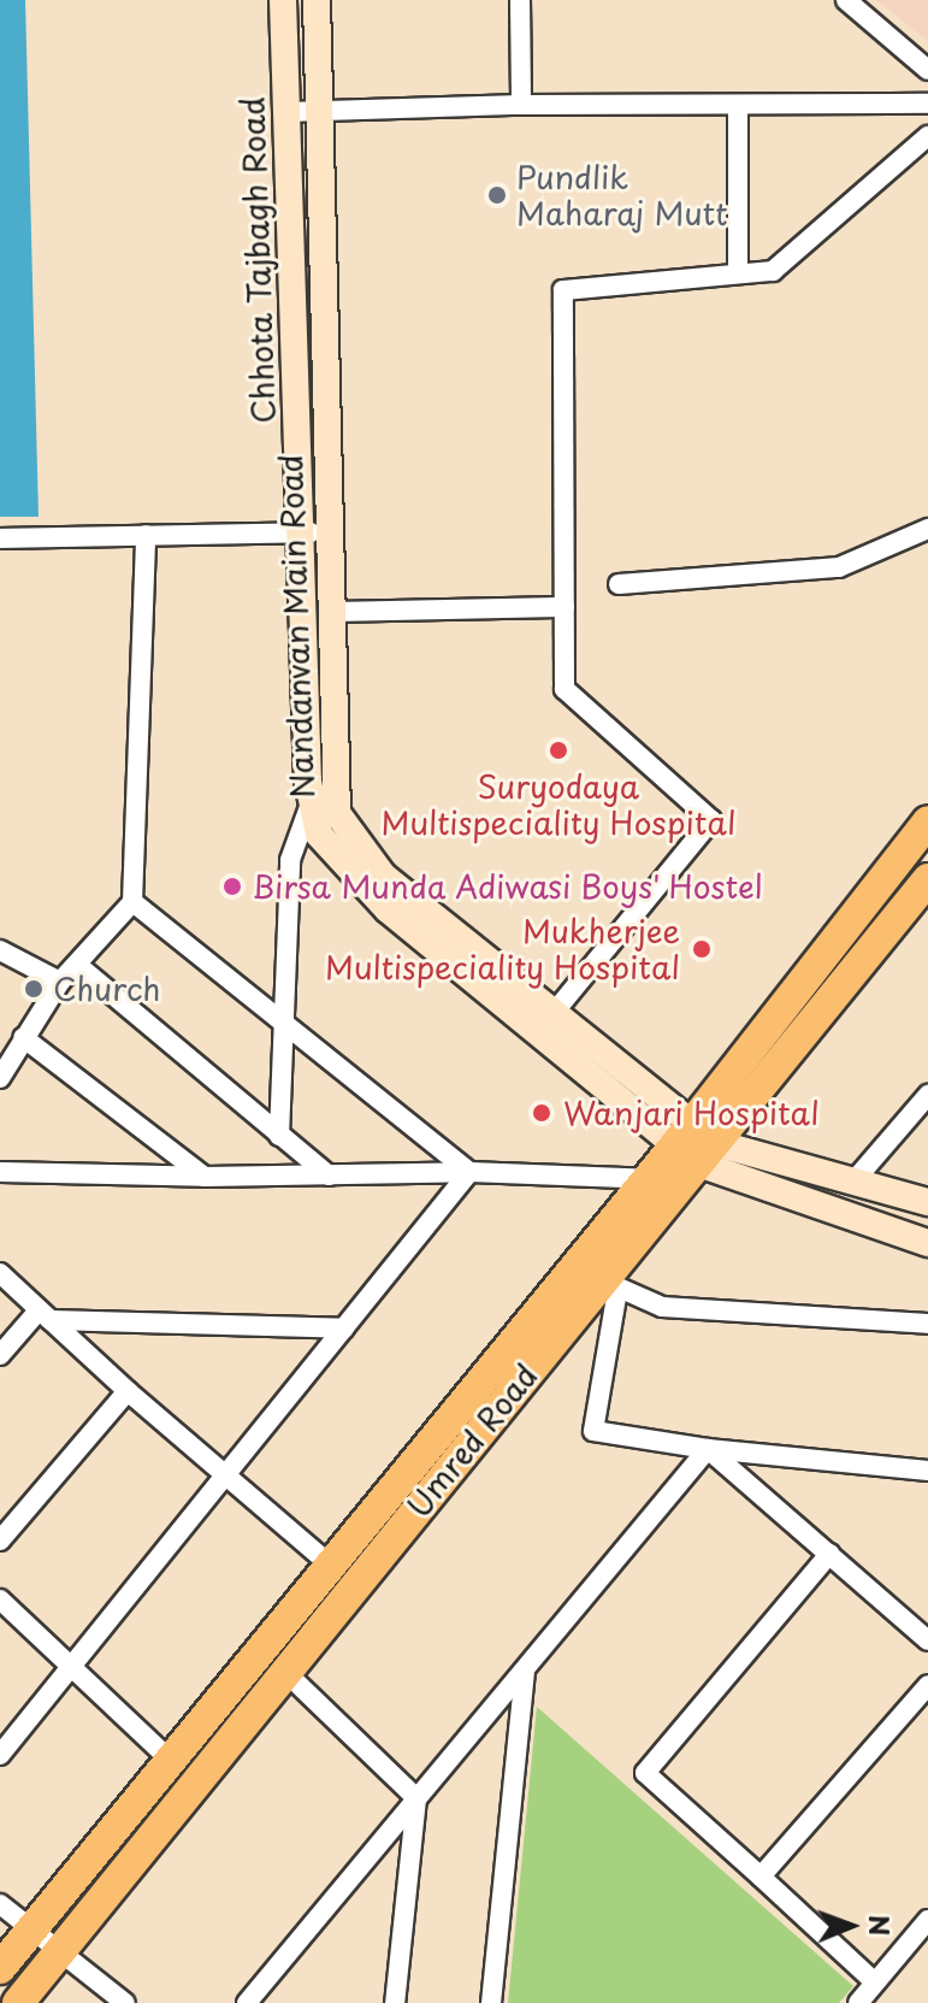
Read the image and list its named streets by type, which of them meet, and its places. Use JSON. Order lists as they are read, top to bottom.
{
  "streets": {
    "main road": ["Chhota Tajbagh Road", "Nandanvan Main Road", "Umred Road"]
  },
  "crossings": [
    ["Chhota Tajbagh Road", "Nandanvan Main Road"],
    ["Nandanvan Main Road", "Umred Road"]
  ],
  "places": [
    "Pundlik Maharaj Mutt",
    "Suryodaya Multispeciality Hospital",
    "Birsa Munda Adiwasi Boys' Hostel",
    "Mukherjee Multispeciality Hospital",
    "Church",
    "Wanjari Hospital"
  ],
  "north": "right"
}
